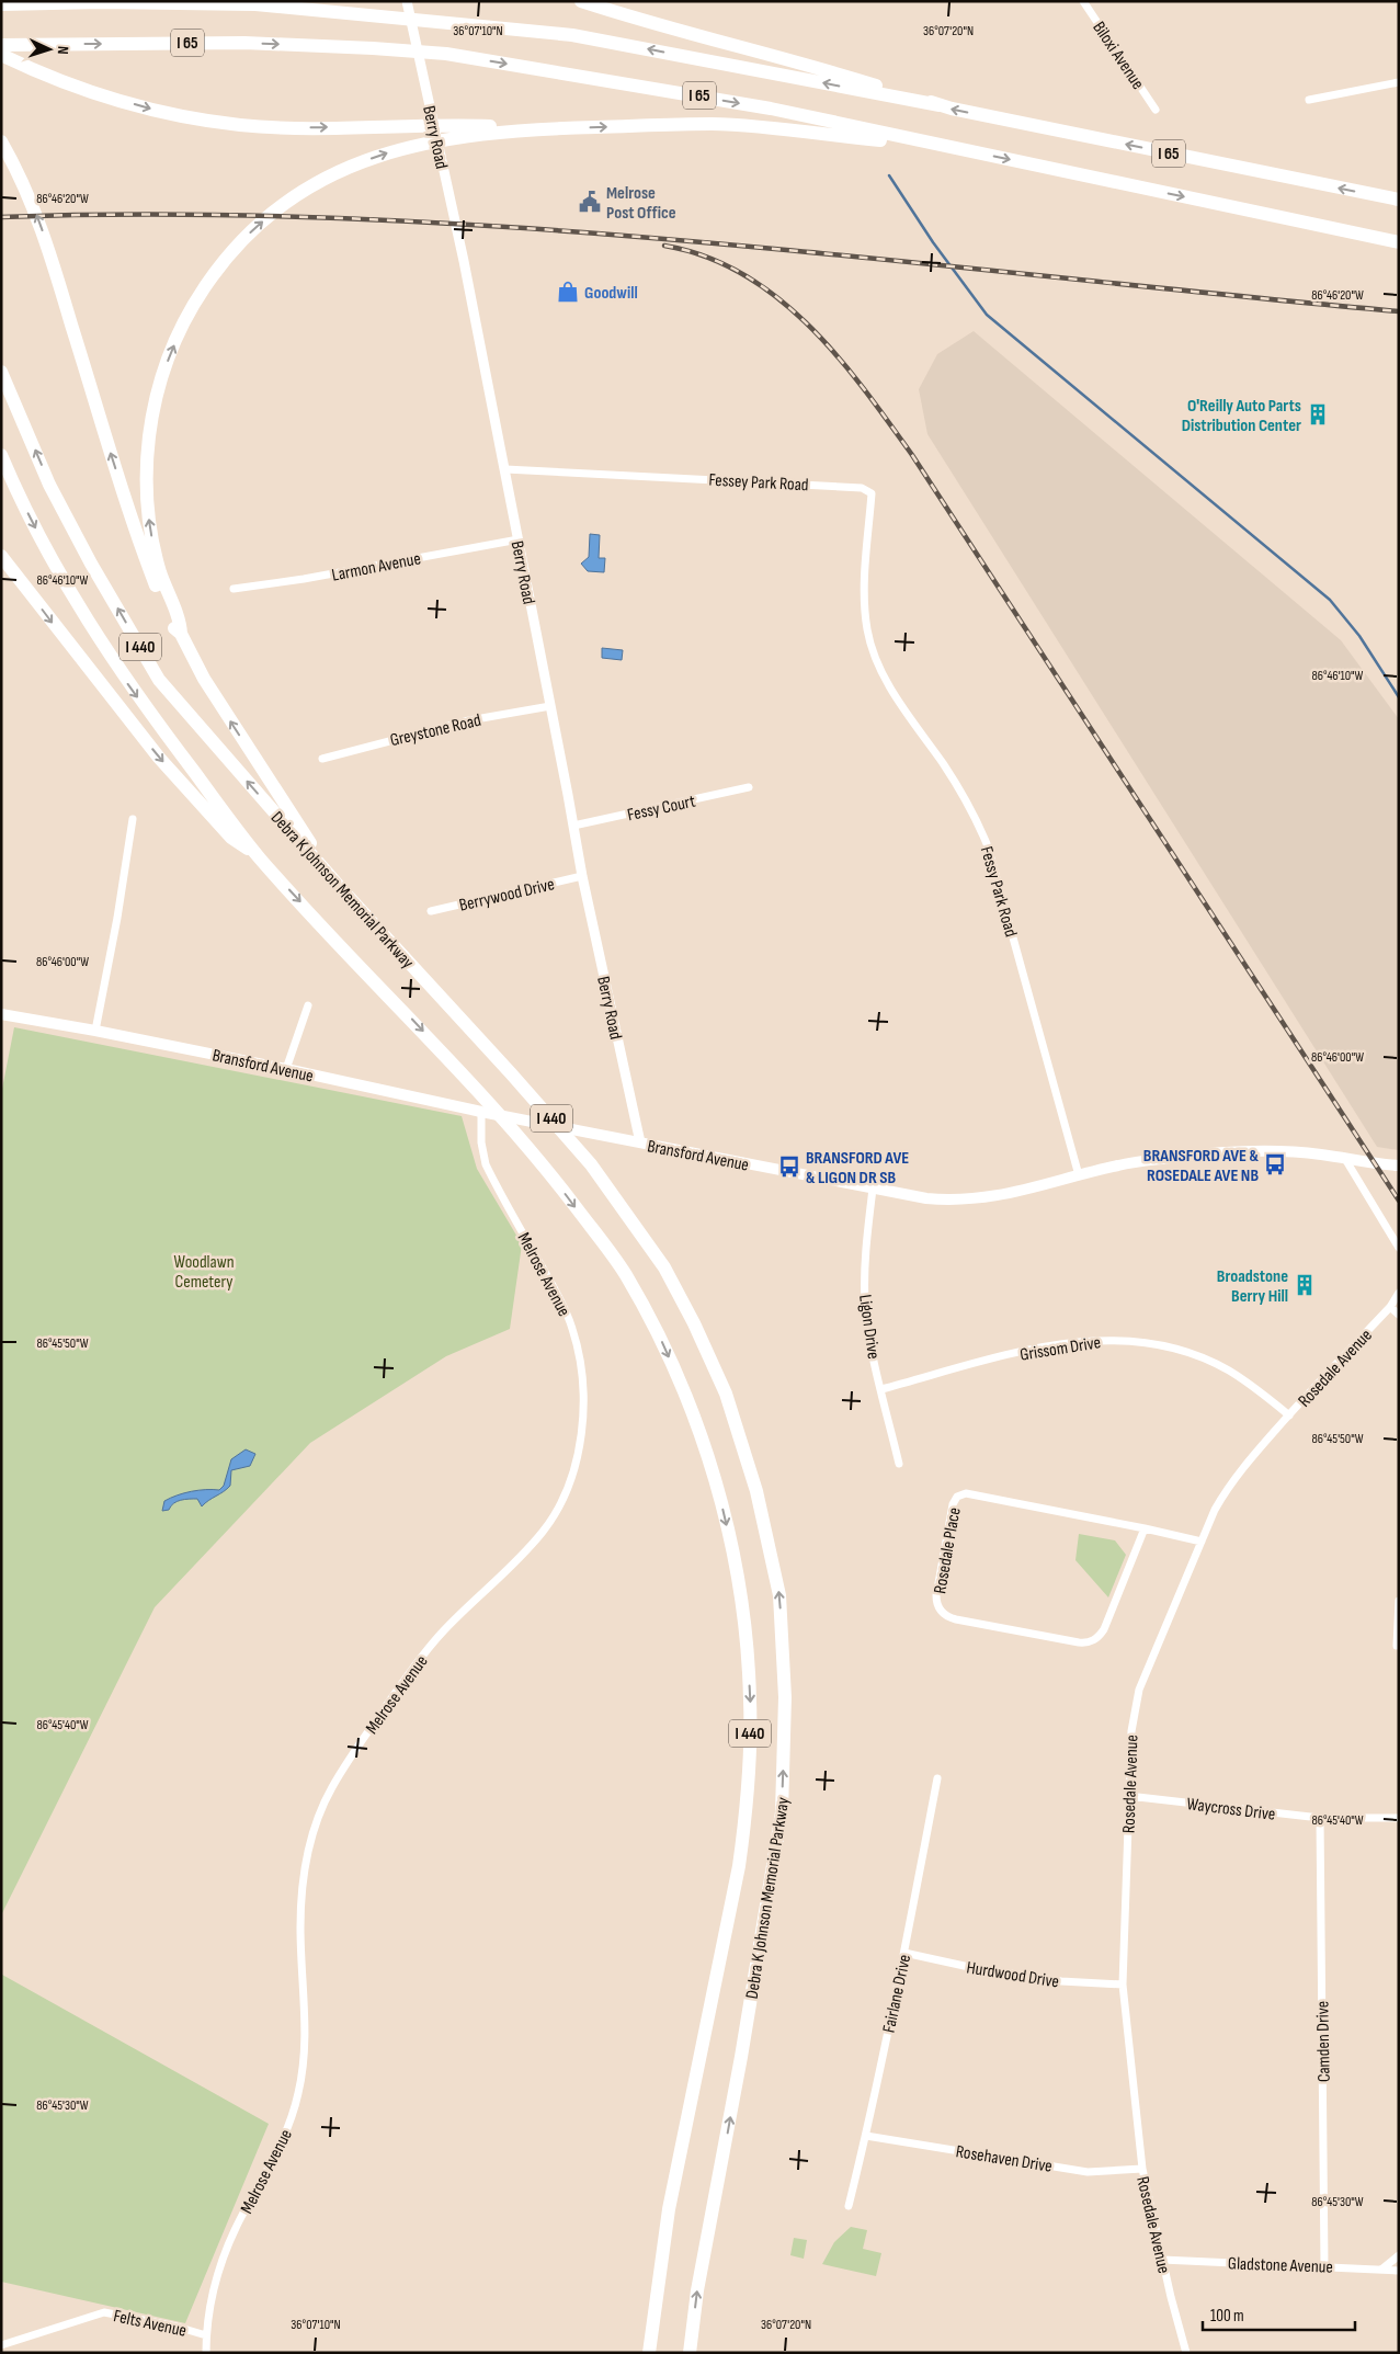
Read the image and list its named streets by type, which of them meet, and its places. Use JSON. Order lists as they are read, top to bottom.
{
  "streets": {
    "highway": ["I 65", "I 440", "Debra K Johnson Memorial Parkway"],
    "main road": ["Bransford Avenue"],
    "street": [
      "Biloxi Avenue",
      "Berry Road",
      "Fessey Park Road",
      "Larmon Avenue",
      "Greystone Road",
      "Fessy Court",
      "Fessy Park Road",
      "Berrywood Drive",
      "Melrose Avenue",
      "Ligon Drive",
      "Grissom Drive",
      "Rosedale Avenue",
      "Rosedale Place",
      "Waycross Drive",
      "Hurdwood Drive",
      "Fairlane Drive",
      "Camden Drive",
      "Rosehaven Drive",
      "Gladstone Avenue",
      "Felts Avenue"
    ]
  },
  "crossings": [
    ["Berry Road", "Fessey Park Road"],
    ["Berry Road", "Larmon Avenue"],
    ["Berry Road", "Greystone Road"],
    ["Berry Road", "Fessy Court"],
    ["Berry Road", "Berrywood Drive"],
    ["Berry Road", "Bransford Avenue"],
    ["Fessey Park Road", "Fessy Park Road"],
    ["Fessy Park Road", "Bransford Avenue"],
    ["Bransford Avenue", "Melrose Avenue"],
    ["Bransford Avenue", "Ligon Drive"],
    ["Melrose Avenue", "Felts Avenue"],
    ["Ligon Drive", "Grissom Drive"],
    ["Grissom Drive", "Rosedale Avenue"],
    ["Rosedale Avenue", "Rosedale Place"],
    ["Rosedale Avenue", "Waycross Drive"],
    ["Rosedale Avenue", "Hurdwood Drive"],
    ["Rosedale Avenue", "Rosehaven Drive"],
    ["Rosedale Avenue", "Gladstone Avenue"],
    ["Waycross Drive", "Camden Drive"],
    ["Hurdwood Drive", "Fairlane Drive"],
    ["Fairlane Drive", "Rosehaven Drive"],
    ["Camden Drive", "Gladstone Avenue"]
  ],
  "parks": ["Woodlawn Cemetery"],
  "places": {
    "public building": ["Melrose Post Office"],
    "shop": ["Goodwill"],
    "building": ["O'Reilly Auto Parts Distribution Center", "Broadstone Berry Hill"],
    "bus stop": ["BRANSFORD AVE & ROSEDALE AVE NB", "BRANSFORD AVE & LIGON DR SB"]
  },
  "scale_bar": "100 m",
  "north": "right",
  "coordinates": [
    "36°07'10\"N",
    "36°07'20\"N",
    "86°46'20\"W",
    "86°46'10\"W",
    "86°46'00\"W",
    "86°45'50\"W",
    "86°45'40\"W",
    "86°45'30\"W"
  ]
}
